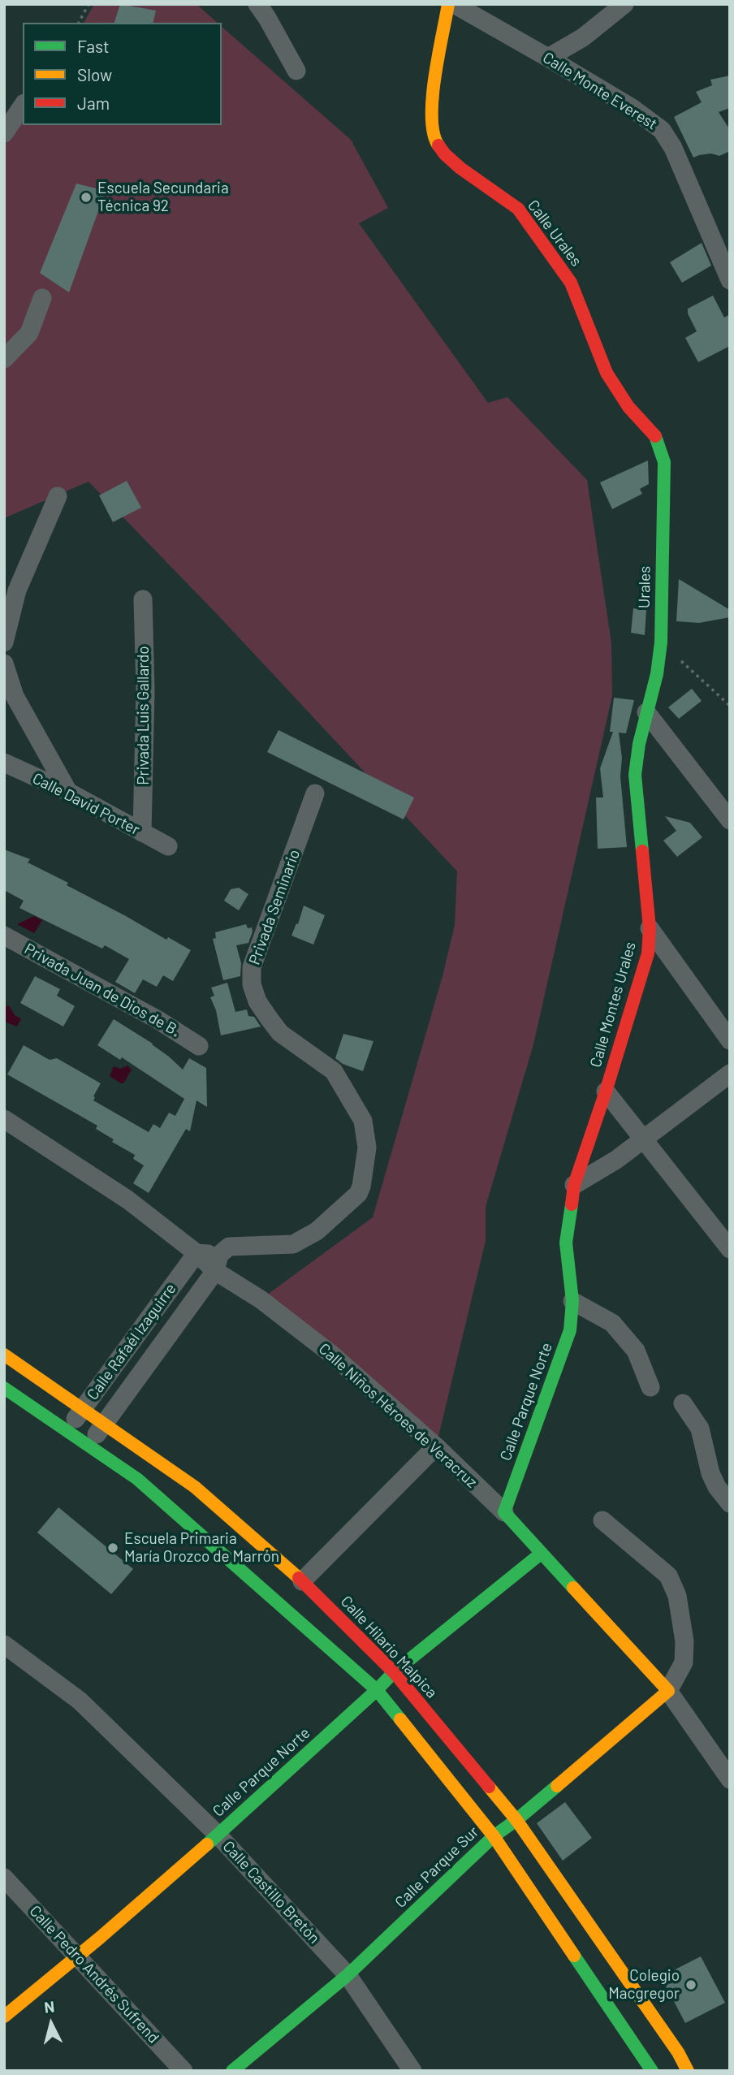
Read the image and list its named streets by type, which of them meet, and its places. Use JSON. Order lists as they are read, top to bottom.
{
  "streets": {
    "street": [
      "Calle Monte Everest",
      "Calle Urales",
      "Urales",
      "Privada Luis Gallardo",
      "Calle David Porter",
      "Privada Seminario",
      "Privada Juan de Dios de B.",
      "Calle Montes Urales",
      "Calle Rafaél Izaguirre",
      "Calle Parque Norte",
      "Calle Niños Héroes de Veracruz",
      "Calle Hilario Malpica",
      "Calle Parque Sur",
      "Calle Castillo Bretón",
      "Calle Pedro Andrés Sufrend"
    ]
  },
  "crossings": [
    ["Calle Urales", "Urales"],
    ["Urales", "Calle Montes Urales"],
    ["Privada Luis Gallardo", "Calle David Porter"],
    ["Privada Seminario", "Calle Rafaél Izaguirre"],
    ["Privada Seminario", "Calle Niños Héroes de Veracruz"],
    ["Calle Montes Urales", "Calle Parque Norte"],
    ["Calle Rafaél Izaguirre", "Calle Niños Héroes de Veracruz"],
    ["Calle Rafaél Izaguirre", "Calle Hilario Malpica"],
    ["Calle Parque Norte", "Calle Niños Héroes de Veracruz"],
    ["Calle Parque Norte", "Calle Hilario Malpica"],
    ["Calle Parque Norte", "Calle Castillo Bretón"],
    ["Calle Parque Norte", "Calle Pedro Andrés Sufrend"],
    ["Calle Niños Héroes de Veracruz", "Calle Parque Sur"],
    ["Calle Hilario Malpica", "Calle Parque Sur"],
    ["Calle Parque Sur", "Calle Castillo Bretón"]
  ],
  "places": ["Escuela Secundaria Técnica 92", "Escuela Primaria María Orozco de Marrón", "Colegio Macgregor"],
  "legend": ["Fast", "Slow", "Jam"],
  "north": "top"
}
